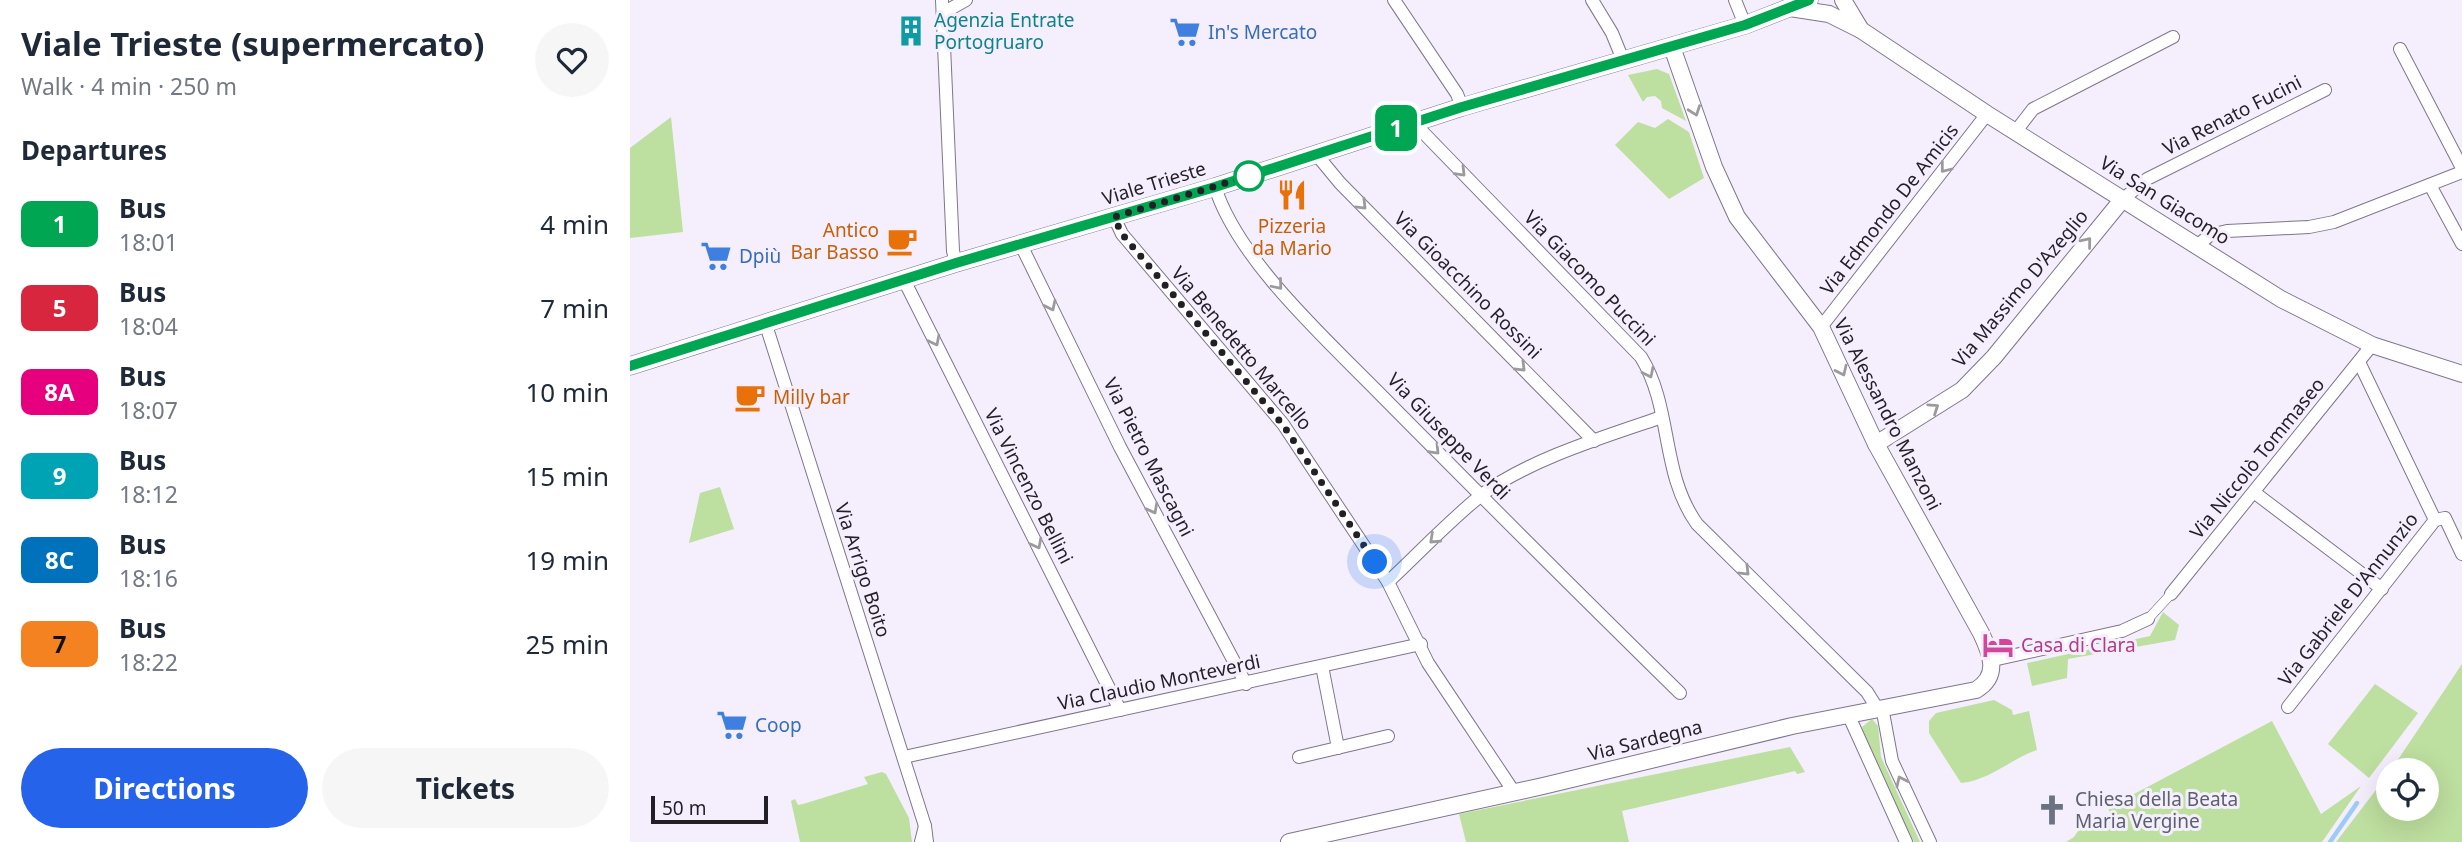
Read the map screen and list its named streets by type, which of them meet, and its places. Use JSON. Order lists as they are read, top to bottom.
{
  "streets": {
    "main road": ["Viale Trieste"],
    "street": [
      "Via Renato Fucini",
      "Via San Giacomo",
      "Via Edmondo De Amicis",
      "Via Giacomo Puccini",
      "Via Gioacchino Rossini",
      "Via Massimo D'Azeglio",
      "Via Benedetto Marcello",
      "Via Alessandro Manzoni",
      "Via Giuseppe Verdi",
      "Via Pietro Mascagni",
      "Via Niccolò Tommaseo",
      "Via Vincenzo Bellini",
      "Via Arrigo Boito",
      "Via Gabriele D'Annunzio",
      "Via Claudio Monteverdi",
      "Via Sardegna"
    ]
  },
  "crossings": [
    ["Via Renato Fucini", "Via San Giacomo"],
    ["Via Renato Fucini", "Via Massimo D'Azeglio"],
    ["Viale Trieste", "Via San Giacomo"],
    ["Viale Trieste", "Via Giacomo Puccini"],
    ["Viale Trieste", "Via Gioacchino Rossini"],
    ["Viale Trieste", "Via Benedetto Marcello"],
    ["Viale Trieste", "Via Alessandro Manzoni"],
    ["Viale Trieste", "Via Giuseppe Verdi"],
    ["Viale Trieste", "Via Pietro Mascagni"],
    ["Viale Trieste", "Via Vincenzo Bellini"],
    ["Viale Trieste", "Via Arrigo Boito"],
    ["Via San Giacomo", "Via Edmondo De Amicis"],
    ["Via San Giacomo", "Via Massimo D'Azeglio"],
    ["Via San Giacomo", "Via Niccolò Tommaseo"],
    ["Via Edmondo De Amicis", "Via Alessandro Manzoni"],
    ["Via Giacomo Puccini", "Via Sardegna"],
    ["Via Massimo D'Azeglio", "Via Alessandro Manzoni"],
    ["Via Benedetto Marcello", "Via Claudio Monteverdi"],
    ["Via Benedetto Marcello", "Via Sardegna"],
    ["Via Alessandro Manzoni", "Via Sardegna"],
    ["Via Pietro Mascagni", "Via Claudio Monteverdi"],
    ["Via Niccolò Tommaseo", "Via Gabriele D'Annunzio"],
    ["Via Vincenzo Bellini", "Via Claudio Monteverdi"],
    ["Via Arrigo Boito", "Via Claudio Monteverdi"]
  ],
  "one_way": [
    "Via Edmondo De Amicis",
    "Via Giacomo Puccini",
    "Via Gioacchino Rossini",
    "Via Massimo D'Azeglio",
    "Via Alessandro Manzoni",
    "Via Giuseppe Verdi",
    "Via Pietro Mascagni",
    "Via Vincenzo Bellini"
  ],
  "places": {
    "building": ["Agenzia Entrate Portogruaro"],
    "supermarket": ["In's Mercato", "Dpiù", "Coop"],
    "restaurant": ["Pizzeria da Mario"],
    "cafe": ["Antico Bar Basso", "Milly bar"],
    "hotel": ["Casa di Clara"],
    "church": ["Chiesa della Beata Maria Vergine"]
  },
  "lines": ["bus line 1"],
  "scale_bar": "50 m",
  "page": {
    "heading": [
      ["Viale Trieste (supermercato)", "Walk · 4 min · 250 m"],
      "Departures"
    ],
    "on_map": "1",
    "list": [
      {
        "mark": "1",
        "name": "Bus",
        "note": "18:01",
        "value": "4 min"
      },
      {
        "mark": "5",
        "name": "Bus",
        "note": "18:04",
        "value": "7 min"
      },
      {
        "mark": "8A",
        "name": "Bus",
        "note": "18:07",
        "value": "10 min"
      },
      {
        "mark": "9",
        "name": "Bus",
        "note": "18:12",
        "value": "15 min"
      },
      {
        "mark": "8C",
        "name": "Bus",
        "note": "18:16",
        "value": "19 min"
      },
      {
        "mark": "7",
        "name": "Bus",
        "note": "18:22",
        "value": "25 min"
      }
    ],
    "buttons": ["Directions", "Tickets"],
    "scale": "50 m"
  }
}
